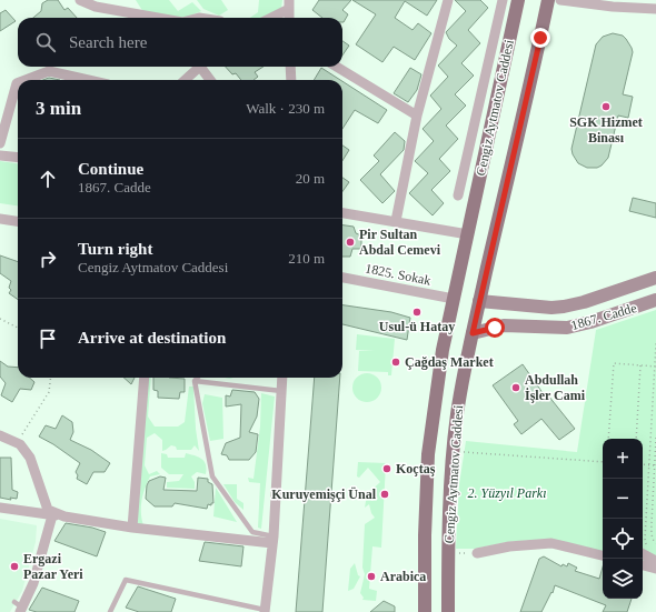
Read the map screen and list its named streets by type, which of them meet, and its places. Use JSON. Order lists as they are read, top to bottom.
{
  "streets": {
    "main road": ["Cengiz Aytmatov Caddesi"],
    "street": ["1825. Sokak", "1867. Cadde"]
  },
  "crossings": [
    ["Cengiz Aytmatov Caddesi", "1825. Sokak"],
    ["Cengiz Aytmatov Caddesi", "1867. Cadde"]
  ],
  "parks": ["2. Yüzyıl Parkı"],
  "places": [
    "SGK Hizmet Binası",
    "Pir Sultan Abdal Cemevi",
    "Usul-ü Hatay",
    "Çağdaş Market",
    "Abdullah İşler Cami",
    "Koçtaş",
    "Kuruyemişçi Ünal",
    "Ergazi Pazar Yeri",
    "Arabica"
  ],
  "page": {
    "search": "Search here",
    "heading": ["3 min", "Walk · 230 m"],
    "list": [
      ["Continue", "1867. Cadde", "20 m"],
      ["Turn right", "Cengiz Aytmatov Caddesi", "210 m"],
      "Arrive at destination"
    ],
    "map_buttons": ["+", "−"]
  }
}
